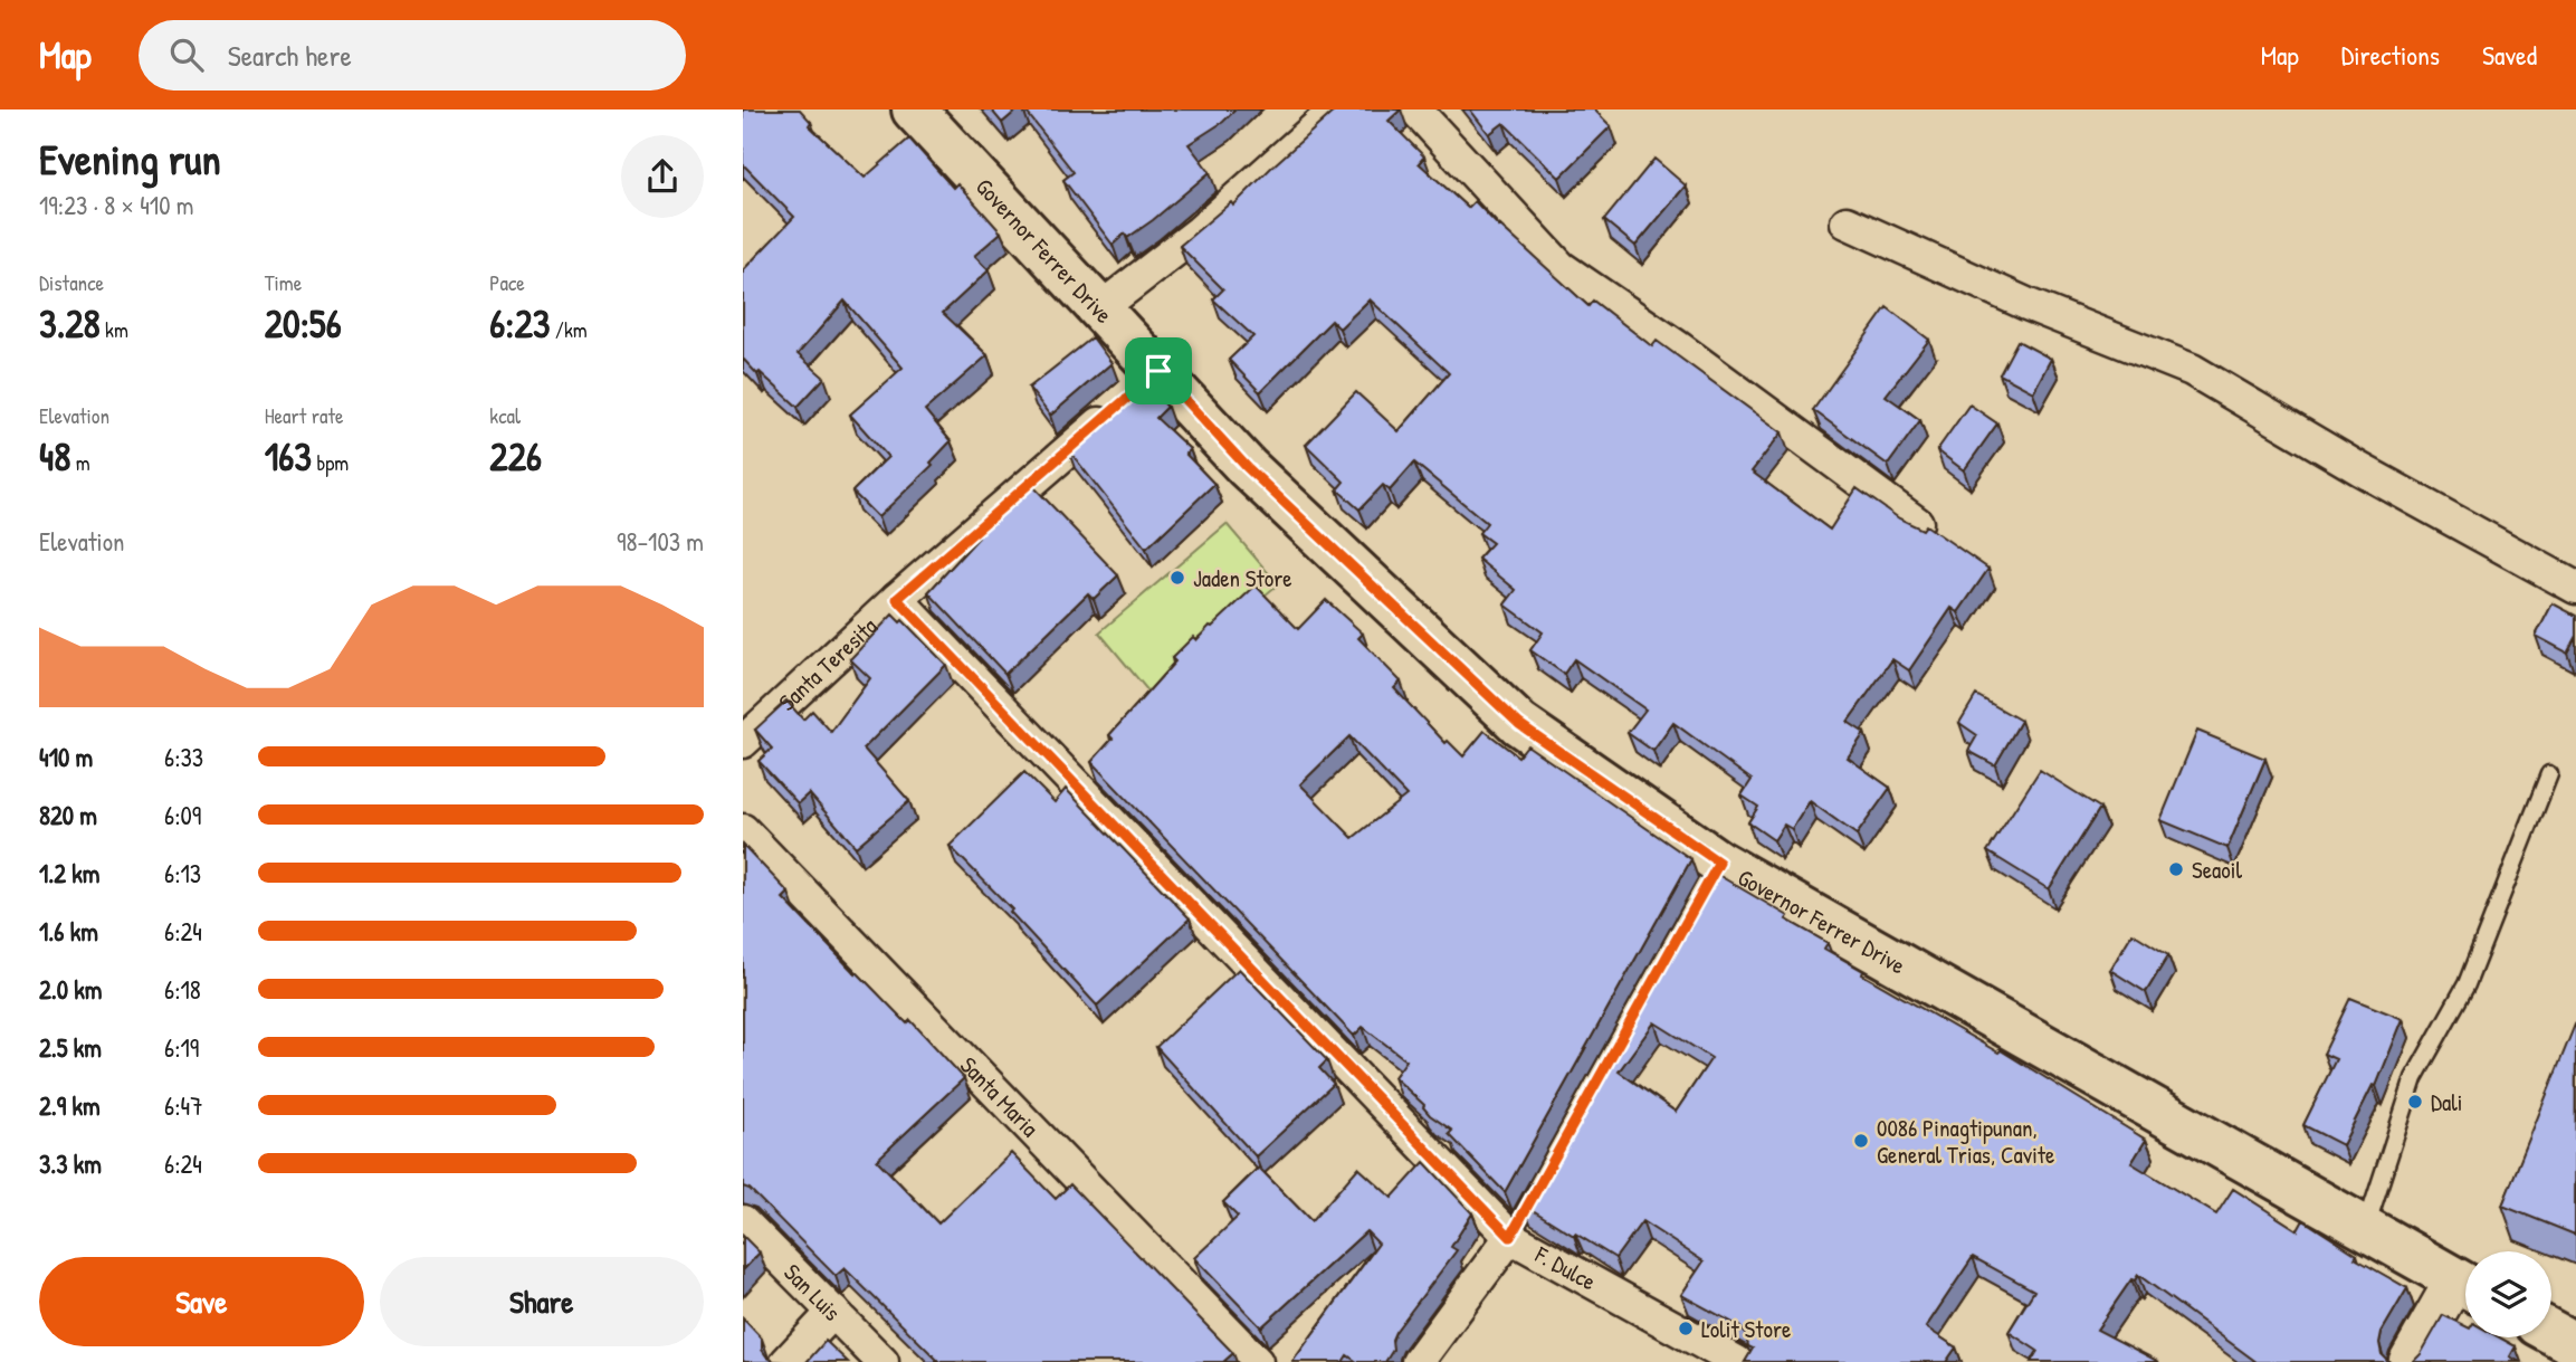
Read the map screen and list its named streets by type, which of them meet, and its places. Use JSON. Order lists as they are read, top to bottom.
{
  "streets": {
    "main road": ["Governor Ferrer Drive"],
    "street": [
      "Santa Teresita",
      "Santa Maria",
      "F. Dulce",
      "San Luis"
    ]
  },
  "crossings": [
    ["Governor Ferrer Drive", "Santa Teresita"],
    ["Santa Teresita", "F. Dulce"]
  ],
  "places": [
    "Jaden Store",
    "Seaoil",
    "Dali",
    "0086 Pinagtipunan, General Trias, Cavite",
    "Lolit Store"
  ],
  "page": {
    "header": "Map",
    "search": "Search here",
    "nav": ["Map", "Directions", "Saved"],
    "heading": ["Evening run", "19:23 · 8 × 410 m"],
    "stats": [
      ["Distance", "3.28 km"],
      ["Time", "20:56"],
      ["Pace", "6:23 /km"],
      ["Elevation", "48 m"],
      ["Heart rate", "163 bpm"],
      ["kcal", "226"]
    ],
    "chart": ["Elevation", "98–103 m"],
    "list": [
      {
        "name": "410 m",
        "note": "6:33"
      },
      {
        "name": "820 m",
        "note": "6:09"
      },
      {
        "name": "1.2 km",
        "note": "6:13"
      },
      {
        "name": "1.6 km",
        "note": "6:24"
      },
      {
        "name": "2.0 km",
        "note": "6:18"
      },
      {
        "name": "2.5 km",
        "note": "6:19"
      },
      {
        "name": "2.9 km",
        "note": "6:47"
      },
      {
        "name": "3.3 km",
        "note": "6:24"
      }
    ],
    "buttons": ["Save", "Share"]
  }
}
